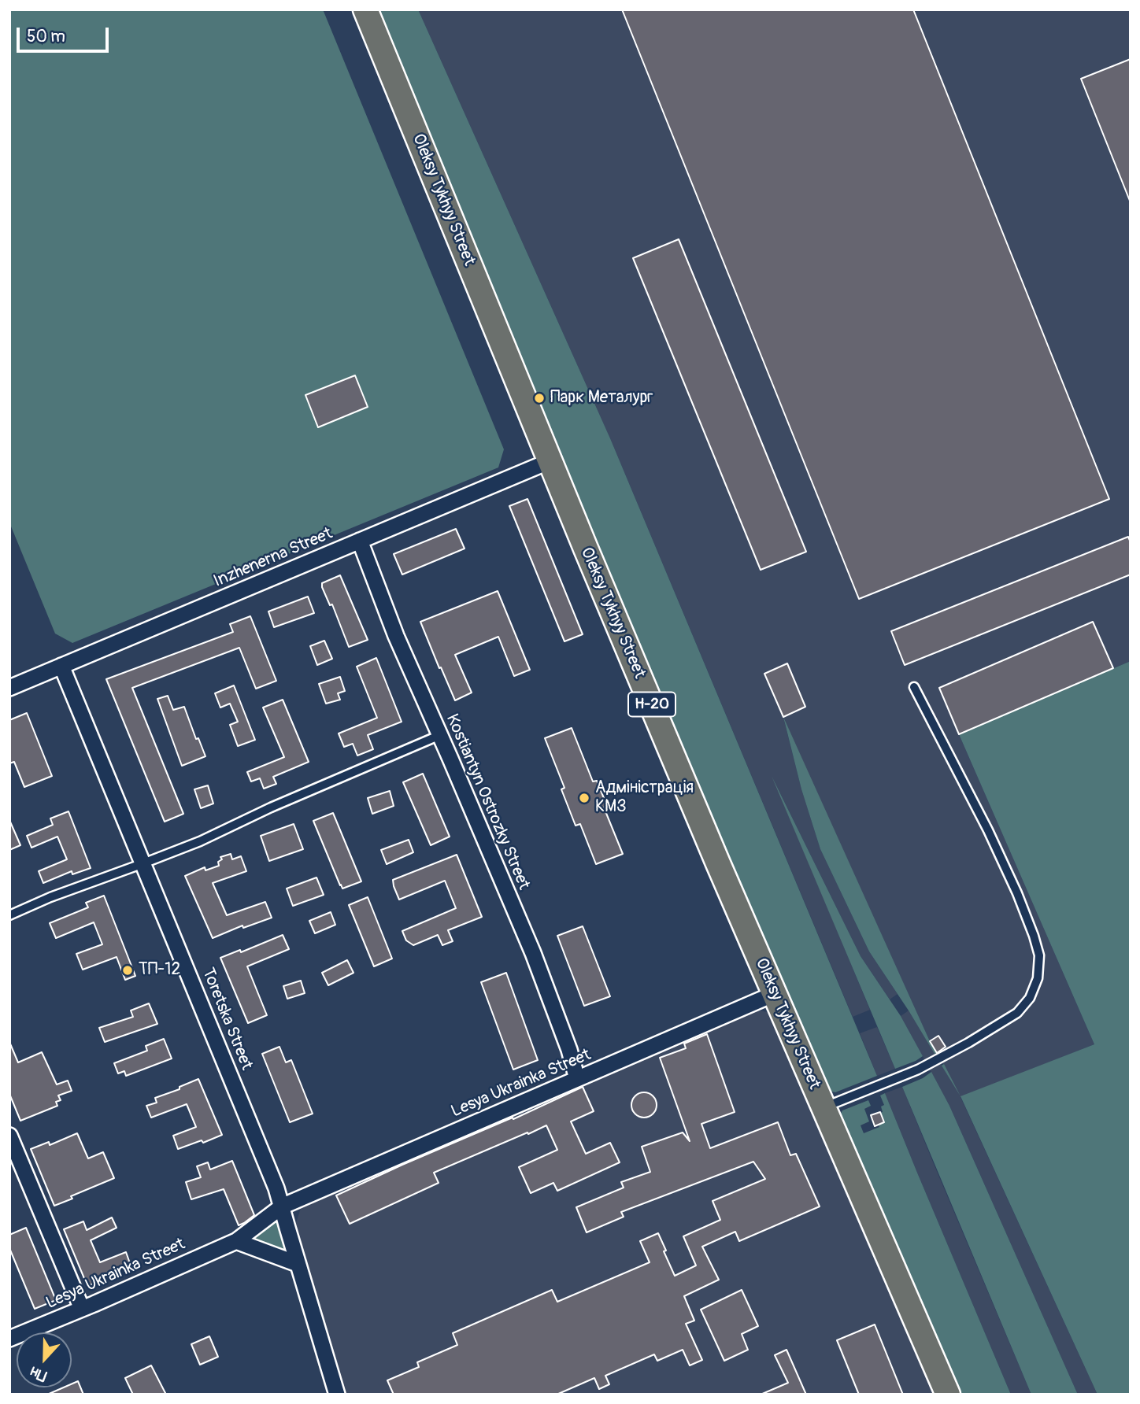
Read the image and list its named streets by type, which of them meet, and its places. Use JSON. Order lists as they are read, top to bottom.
{
  "streets": {
    "main road": ["Oleksy Tykhyy Street", "Н-20"],
    "street": [
      "Inzhenerna Street",
      "Kostiantyn Ostrozky Street",
      "Toretska Street",
      "Lesya Ukrainka Street"
    ]
  },
  "crossings": [
    ["Oleksy Tykhyy Street", "Inzhenerna Street"],
    ["Oleksy Tykhyy Street", "Lesya Ukrainka Street"],
    ["Inzhenerna Street", "Kostiantyn Ostrozky Street"],
    ["Inzhenerna Street", "Toretska Street"],
    ["Kostiantyn Ostrozky Street", "Lesya Ukrainka Street"],
    ["Toretska Street", "Lesya Ukrainka Street"]
  ],
  "places": ["Парк Металург", "Адміністрація КМЗ", "ТП-12"],
  "scale_bar": "50 m",
  "north": "bottom"
}
